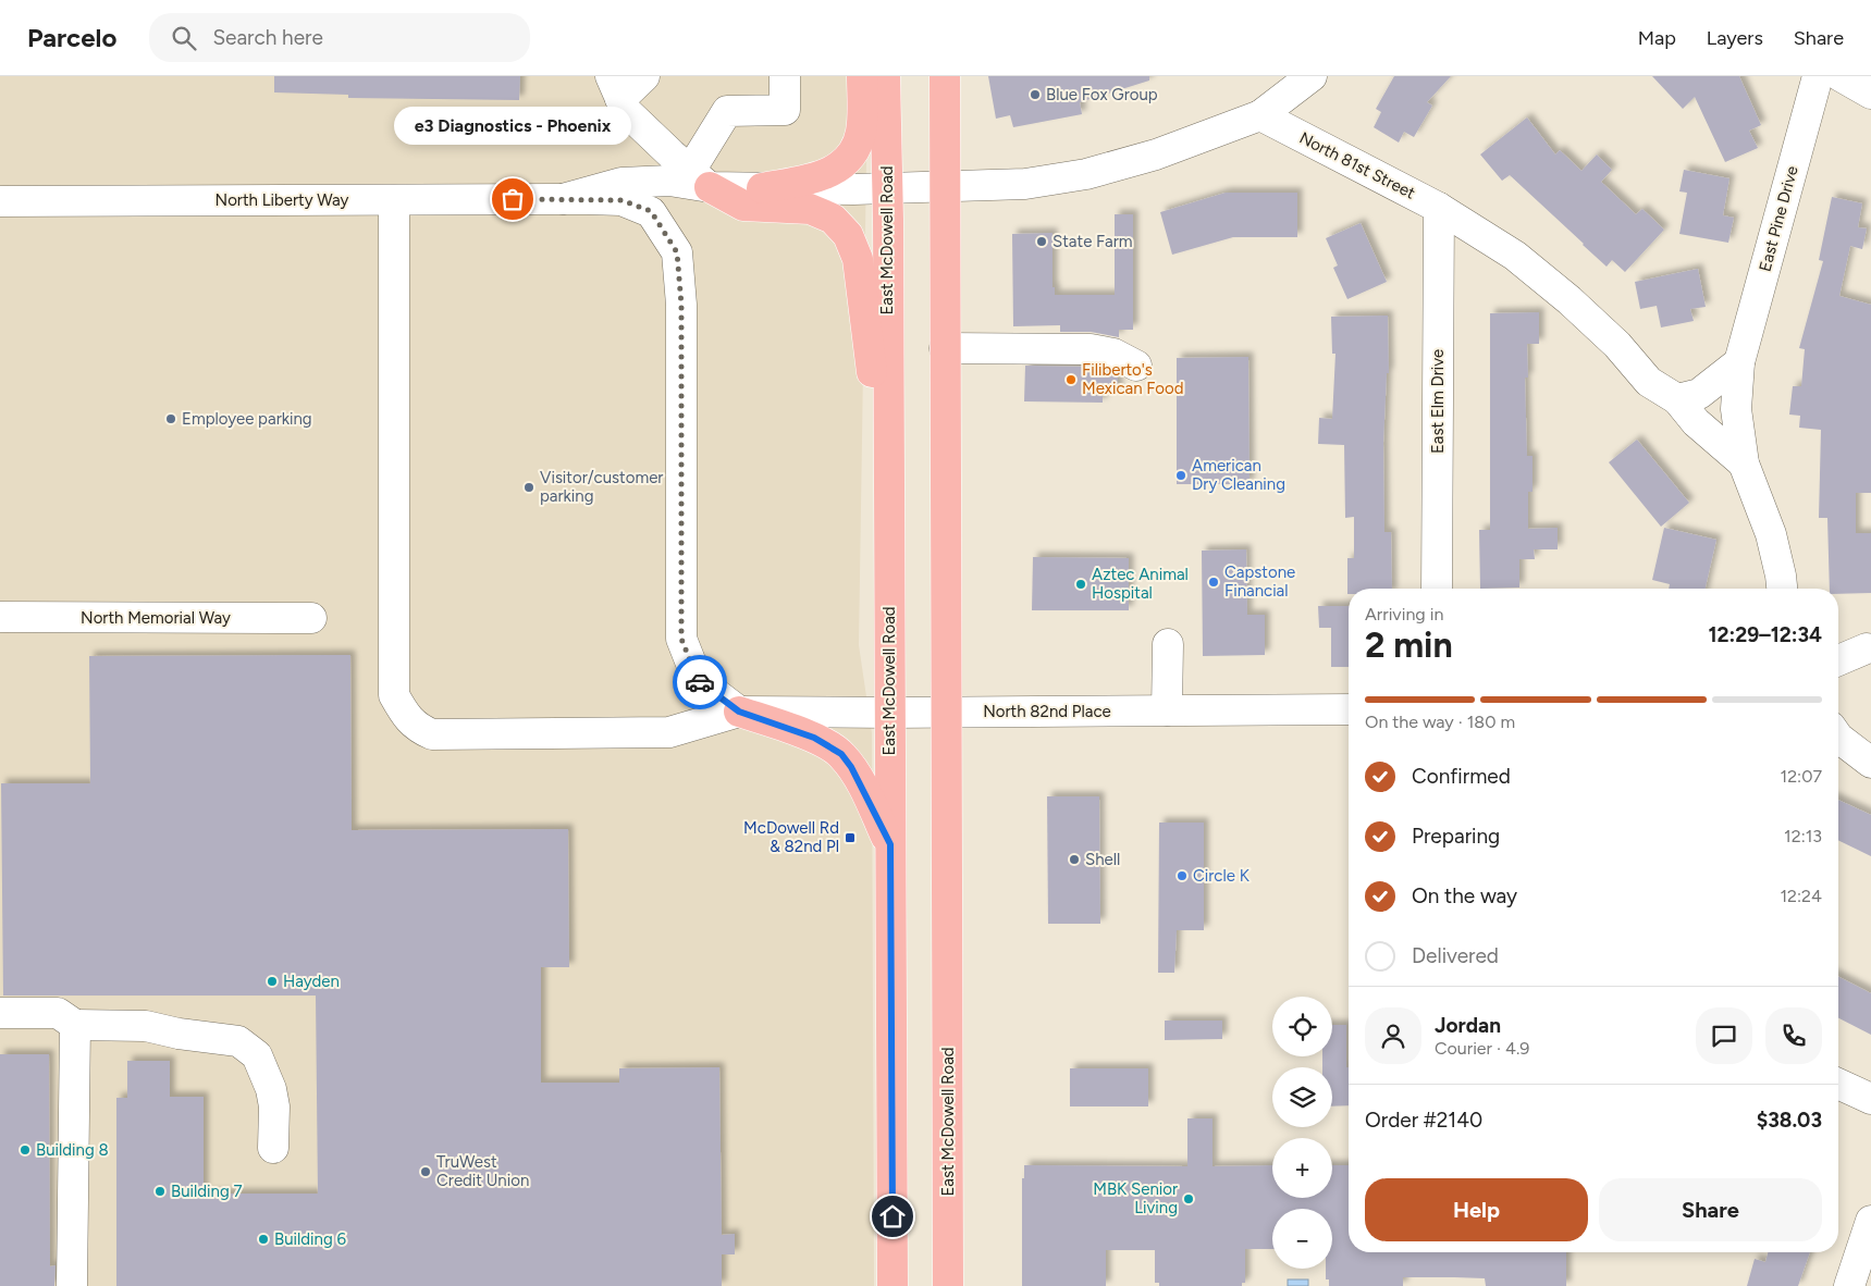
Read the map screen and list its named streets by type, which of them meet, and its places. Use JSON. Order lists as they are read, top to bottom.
{
  "streets": {
    "main road": ["East McDowell Road"],
    "street": [
      "North 81st Street",
      "North Liberty Way",
      "East Pine Drive",
      "East Elm Drive",
      "North Memorial Way",
      "North 82nd Place"
    ]
  },
  "crossings": [
    ["North 81st Street", "East Pine Drive"],
    ["North 81st Street", "East Elm Drive"],
    ["North Liberty Way", "East McDowell Road"],
    ["North Liberty Way", "North 82nd Place"],
    ["East McDowell Road", "North 82nd Place"]
  ],
  "places": {
    "other": [
      "Blue Fox Group",
      "e3 Diagnostics - Phoenix",
      "State Farm",
      "Filiberto's Mexican Food",
      "Employee parking",
      "American Dry Cleaning",
      "Visitor/customer parking",
      "Capstone Financial",
      "Aztec Animal Hospital",
      "Shell",
      "Circle K",
      "Hayden",
      "Building 8",
      "TruWest Credit Union",
      "Building 7",
      "MBK Senior Living",
      "Building 6"
    ],
    "transit": ["McDowell Rd & 82nd Pl"]
  },
  "page": {
    "header": "Parcelo",
    "search": "Search here",
    "nav": ["Map", "Layers", "Share"],
    "bubble": "e3 Diagnostics - Phoenix",
    "heading": ["2 min", "Arriving in", "12:29–12:34"],
    "panel": [
      "Jordan",
      "Courier · 4.9",
      "Order #2140",
      "$38.03"
    ],
    "bar": "On the way · 180 m",
    "list": [
      ["Confirmed", "12:07"],
      ["Preparing", "12:13"],
      ["On the way", "12:24"],
      "Delivered"
    ],
    "map_buttons": ["+", "−"],
    "buttons": ["Help", "Share"]
  }
}
